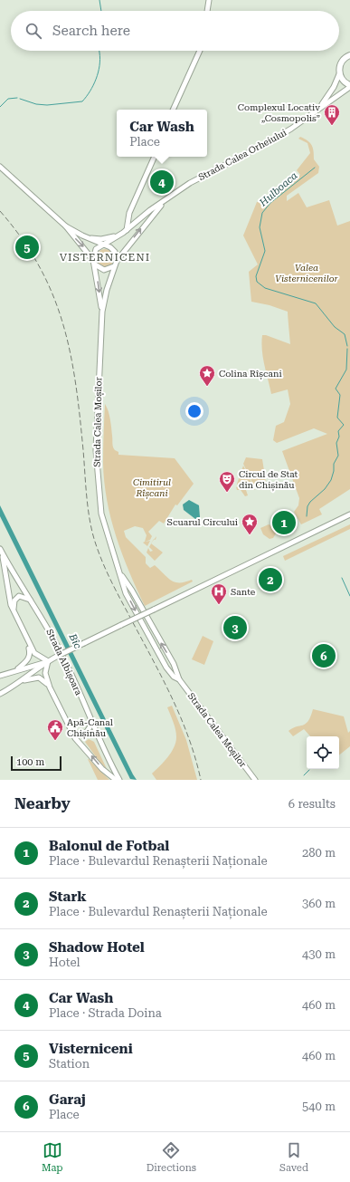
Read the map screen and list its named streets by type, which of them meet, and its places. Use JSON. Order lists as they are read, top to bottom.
{
  "streets": {
    "main road": ["Strada Calea Orheiului", "Strada Calea Moșilor", "Strada Albișoara"]
  },
  "districts": ["VISTERNICENI"],
  "water": ["Hulboaca", "Bîc"],
  "parks": ["Valea Visternicenilor", "Cimitirul Rîșcani"],
  "places": {
    "building": ["Complexul Locativ „Cosmopolis”"],
    "place": ["Colina Rîșcani", "Scuarul Circului"],
    "theatre": ["Circul de Stat din Chișinău"],
    "hospital": ["Sante"],
    "public building": ["Apă-Canal Chișinău"]
  },
  "scale_bar": "100 m",
  "page": {
    "search": "Search here",
    "popup": ["Car Wash", "Place"],
    "pins": [
      "4",
      "5",
      "1",
      "2",
      "3",
      "6"
    ],
    "scale": "100 m",
    "heading": ["Nearby", "6 results"],
    "list": [
      {
        "mark": "1",
        "name": "Balonul de Fotbal",
        "note": "Place · Bulevardul Renașterii Naționale",
        "value": "280 m"
      },
      {
        "mark": "2",
        "name": "Stark",
        "note": "Place · Bulevardul Renașterii Naționale",
        "value": "360 m"
      },
      {
        "mark": "3",
        "name": "Shadow Hotel",
        "note": "Hotel",
        "value": "430 m"
      },
      {
        "mark": "4",
        "name": "Car Wash",
        "note": "Place · Strada Doina",
        "value": "460 m"
      },
      {
        "mark": "5",
        "name": "Visterniceni",
        "note": "Station",
        "value": "460 m"
      },
      {
        "mark": "6",
        "name": "Garaj",
        "note": "Place",
        "value": "540 m"
      }
    ],
    "nav": ["Map", "Directions", "Saved"]
  }
}
